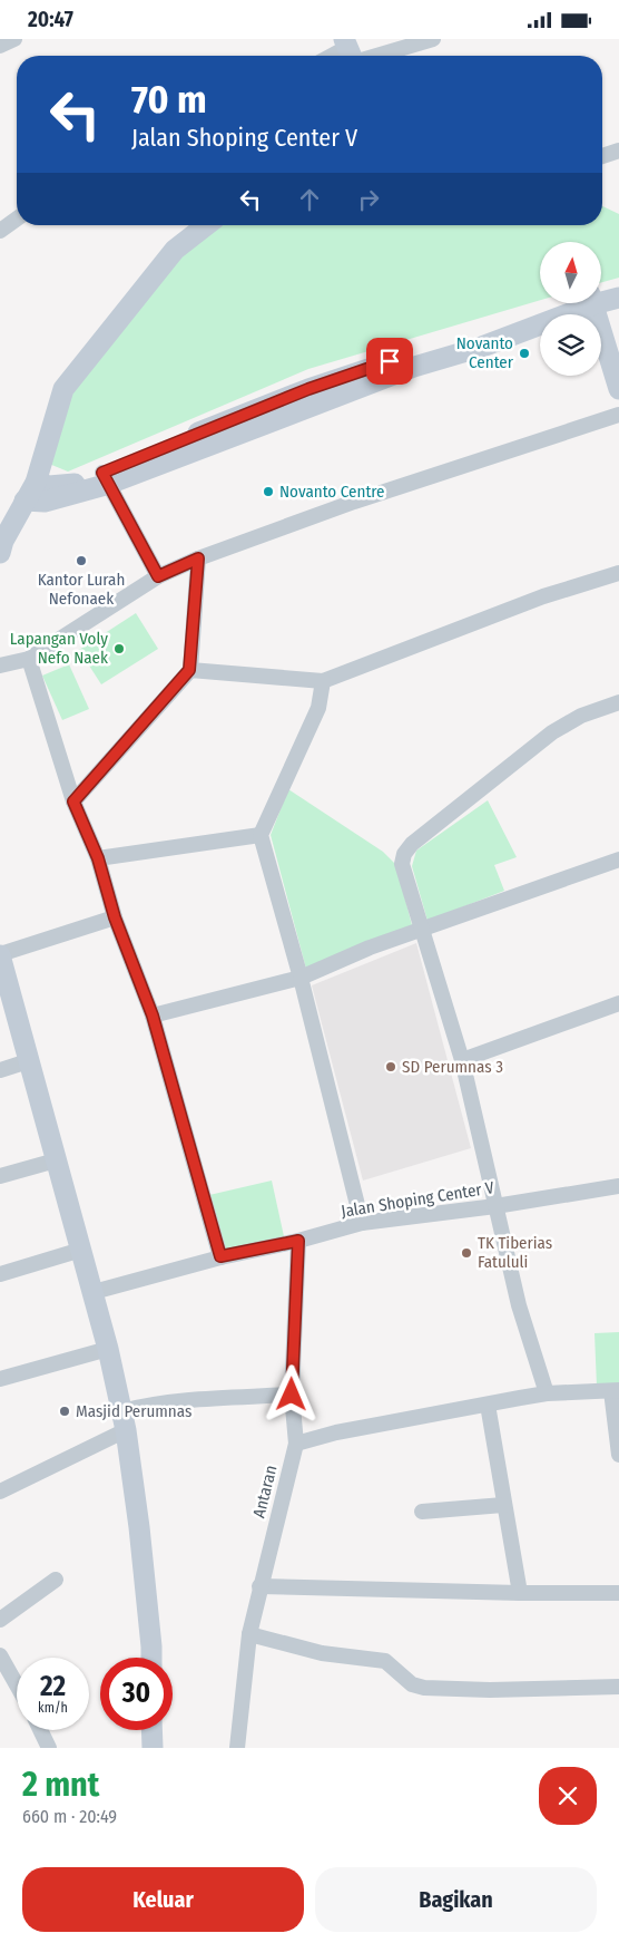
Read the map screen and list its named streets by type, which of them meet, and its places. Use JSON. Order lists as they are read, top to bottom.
{
  "streets": {
    "street": ["Jalan Shoping Center V", "Antaran"]
  },
  "crossings": [
    ["Jalan Shoping Center V", "Antaran"]
  ],
  "places": [
    "Novanto Center",
    "Novanto Centre",
    "Kantor Lurah Nefonaek",
    "Lapangan Voly Nefo Naek",
    "SD Perumnas 3",
    "TK Tiberias Fatululi",
    "Masjid Perumnas"
  ],
  "north": "top",
  "page": {
    "status": "20:47",
    "turn": ["70 m", "Jalan Shoping Center V"],
    "speed": "22 km/h",
    "limit": "30",
    "heading": ["2 mnt", "660 m · 20:49"],
    "buttons": ["Keluar", "Bagikan"]
  }
}
